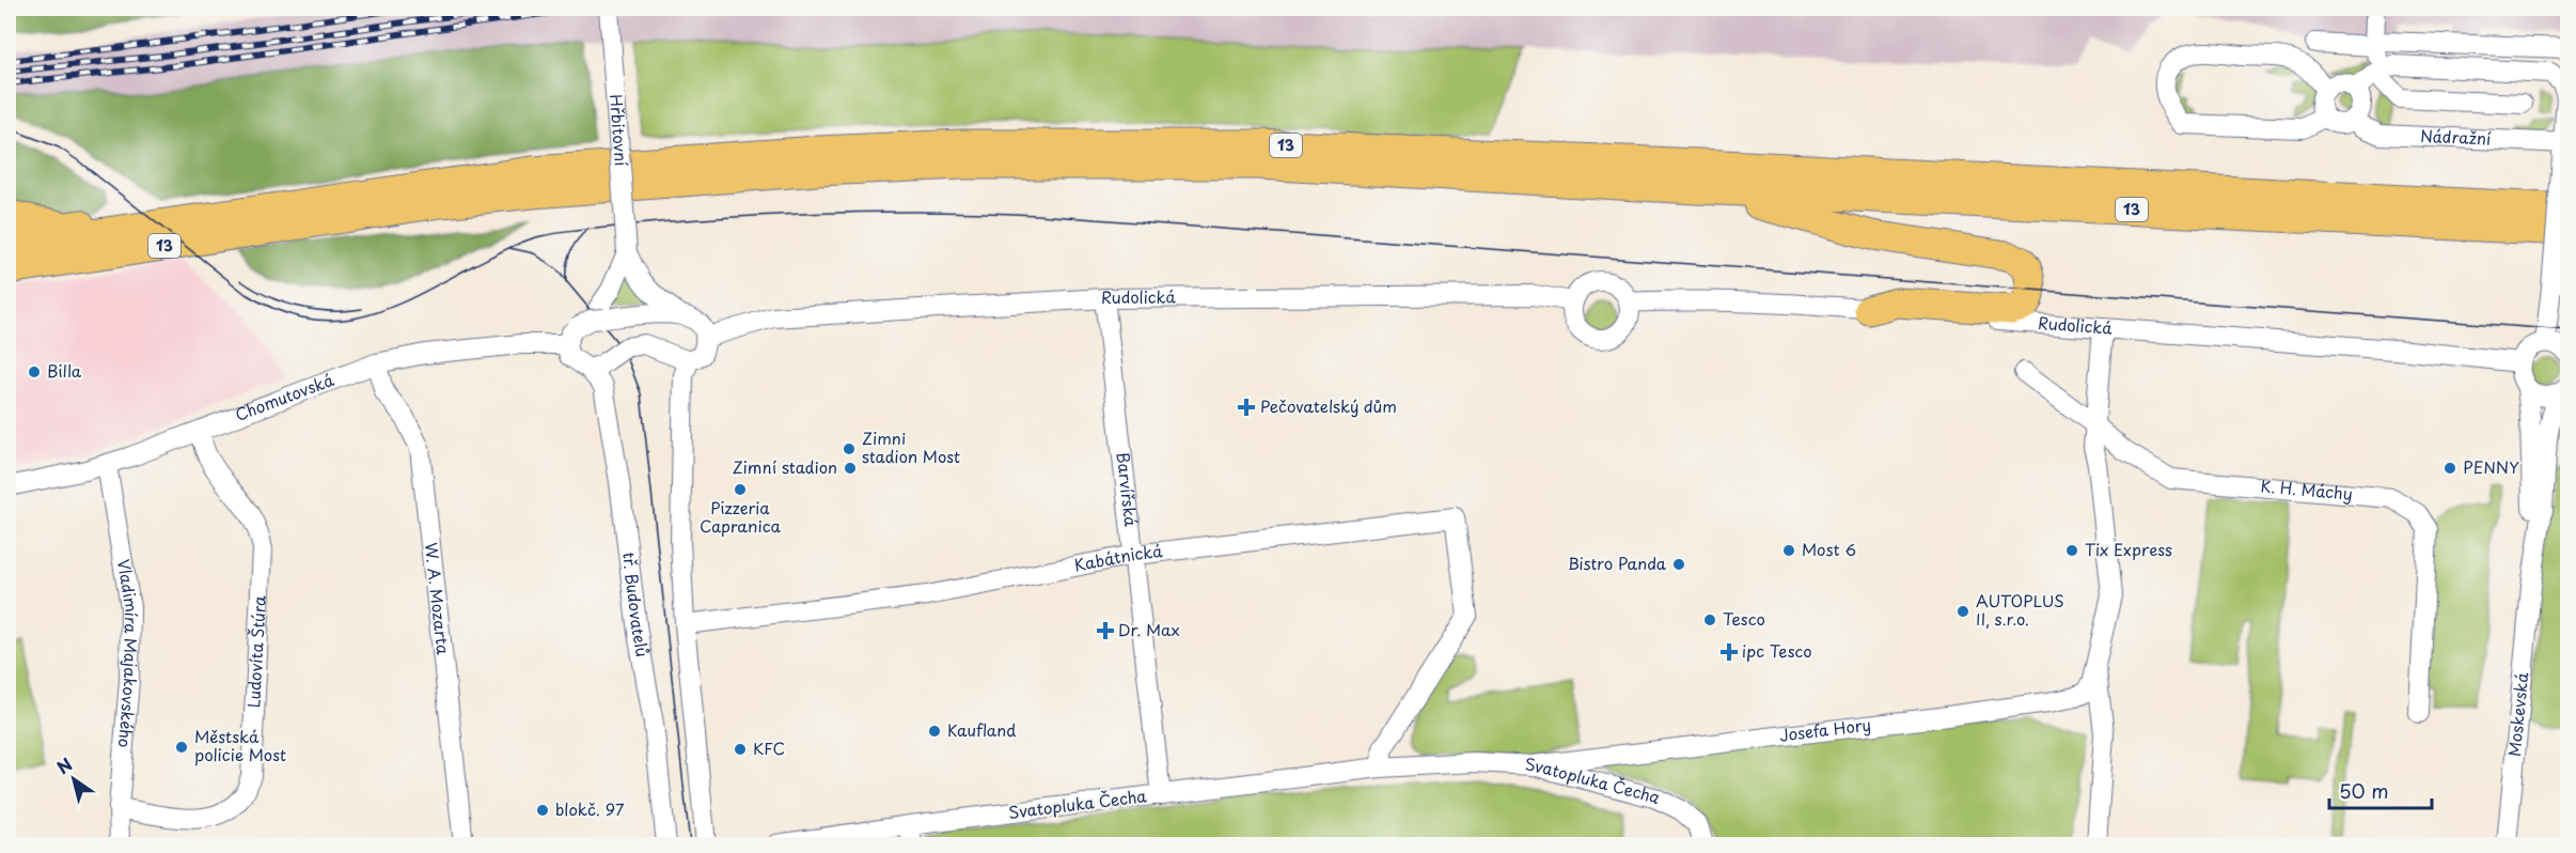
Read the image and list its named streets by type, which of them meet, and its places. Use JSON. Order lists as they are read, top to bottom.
{
  "streets": {
    "highway": ["13"],
    "street": [
      "Hřbitovní",
      "Nádražní",
      "Rudolická",
      "Chomutovská",
      "Barvířská",
      "K. H. Máchy",
      "Kabátnická",
      "W. A. Mozarta",
      "tř. Budovatelů",
      "Ludovíta Štúra",
      "Vladimíra Majakovského",
      "Moskevská",
      "Josefa Hory",
      "Svatopluka Čecha"
    ]
  },
  "crossings": [
    ["Rudolická", "Barvířská"],
    ["Rudolická", "Josefa Hory"],
    ["Chomutovská", "W. A. Mozarta"],
    ["Chomutovská", "Ludovíta Štúra"],
    ["Chomutovská", "Vladimíra Majakovského"],
    ["Barvířská", "Kabátnická"],
    ["Barvířská", "Svatopluka Čecha"],
    ["K. H. Máchy", "Josefa Hory"],
    ["Kabátnická", "Svatopluka Čecha"],
    ["Ludovíta Štúra", "Vladimíra Majakovského"],
    ["Josefa Hory", "Svatopluka Čecha"]
  ],
  "places": {
    "other": [
      "Billa",
      "Zimni stadion Most",
      "Zimní stadion",
      "PENNY",
      "Pizzeria Capranica",
      "Most 6",
      "Tix Express",
      "Bistro Panda",
      "AUTOPLUS II, s.r.o.",
      "Tesco",
      "Kaufland",
      "Městská policie Most",
      "KFC",
      "blokč. 97"
    ],
    "health": ["Pečovatelský dům", "Dr. Max", "ipc Tesco"]
  },
  "scale_bar": "50 m",
  "north": "top left"
}
